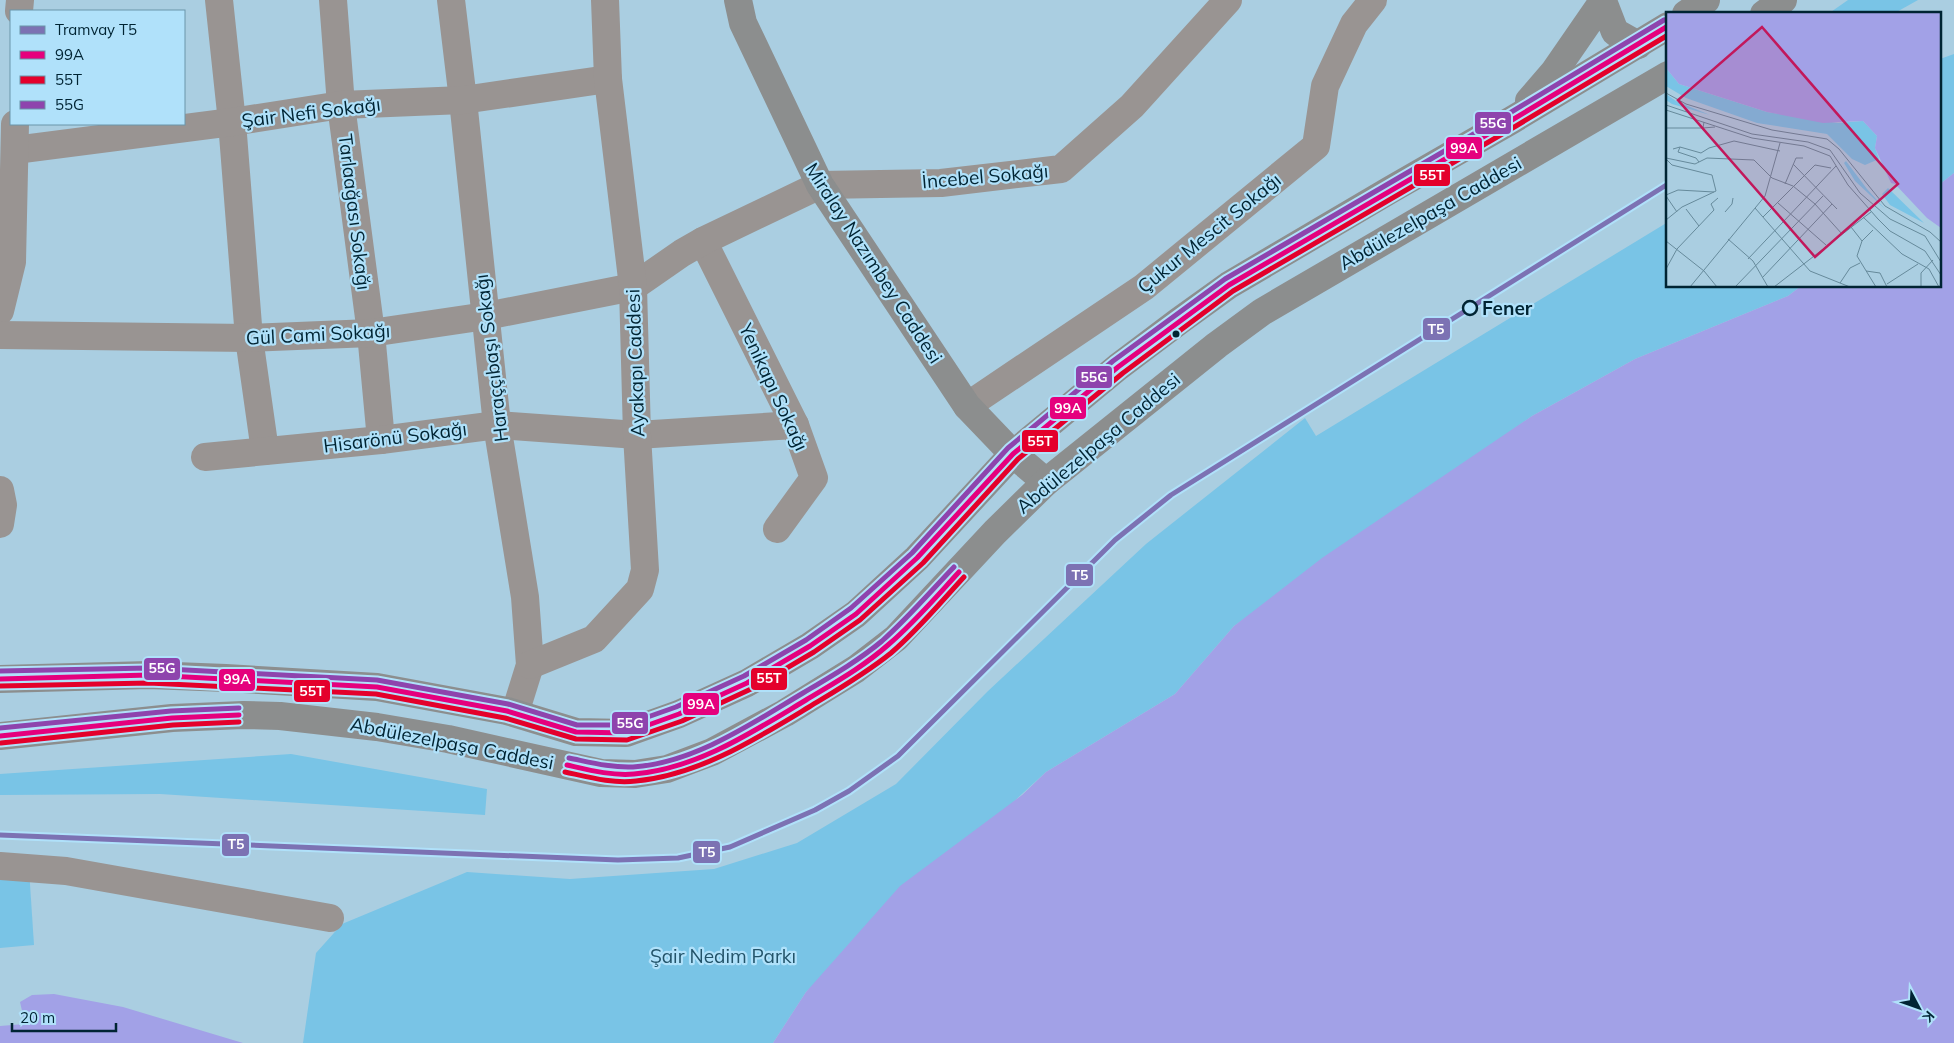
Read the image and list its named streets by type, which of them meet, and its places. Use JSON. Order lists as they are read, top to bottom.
{
  "streets": {
    "main road": ["Abdülezelpaşa Caddesi", "Miralay Nazımbey Caddesi"],
    "street": [
      "Şair Nefi Sokağı",
      "İncebel Sokağı",
      "Tarlaağası Sokağı",
      "Çukur Mescit Sokağı",
      "Gül Cami Sokağı",
      "Haraççıbaşı Sokağı",
      "Ayakapı Caddesi",
      "Yenikapı Sokağı",
      "Hisarönü Sokağı"
    ]
  },
  "crossings": [
    ["Şair Nefi Sokağı", "Tarlaağası Sokağı"],
    ["Şair Nefi Sokağı", "Haraççıbaşı Sokağı"],
    ["Şair Nefi Sokağı", "Ayakapı Caddesi"],
    ["İncebel Sokağı", "Miralay Nazımbey Caddesi"],
    ["Tarlaağası Sokağı", "Gül Cami Sokağı"],
    ["Tarlaağası Sokağı", "Hisarönü Sokağı"],
    ["Abdülezelpaşa Caddesi", "Miralay Nazımbey Caddesi"],
    ["Abdülezelpaşa Caddesi", "Haraççıbaşı Sokağı"],
    ["Çukur Mescit Sokağı", "Miralay Nazımbey Caddesi"],
    ["Gül Cami Sokağı", "Haraççıbaşı Sokağı"],
    ["Gül Cami Sokağı", "Ayakapı Caddesi"],
    ["Haraççıbaşı Sokağı", "Ayakapı Caddesi"],
    ["Haraççıbaşı Sokağı", "Hisarönü Sokağı"],
    ["Ayakapı Caddesi", "Hisarönü Sokağı"],
    ["Yenikapı Sokağı", "Hisarönü Sokağı"]
  ],
  "parks": ["Şair Nedim Parkı"],
  "places": ["Fener"],
  "lines": [
    "transit line 55G",
    "transit line 99A",
    "transit line 55T",
    "tram line T5"
  ],
  "legend": [
    "Tramvay T5",
    "99A",
    "55T",
    "55G"
  ],
  "scale_bar": "20 m",
  "north": "bottom right"
}
